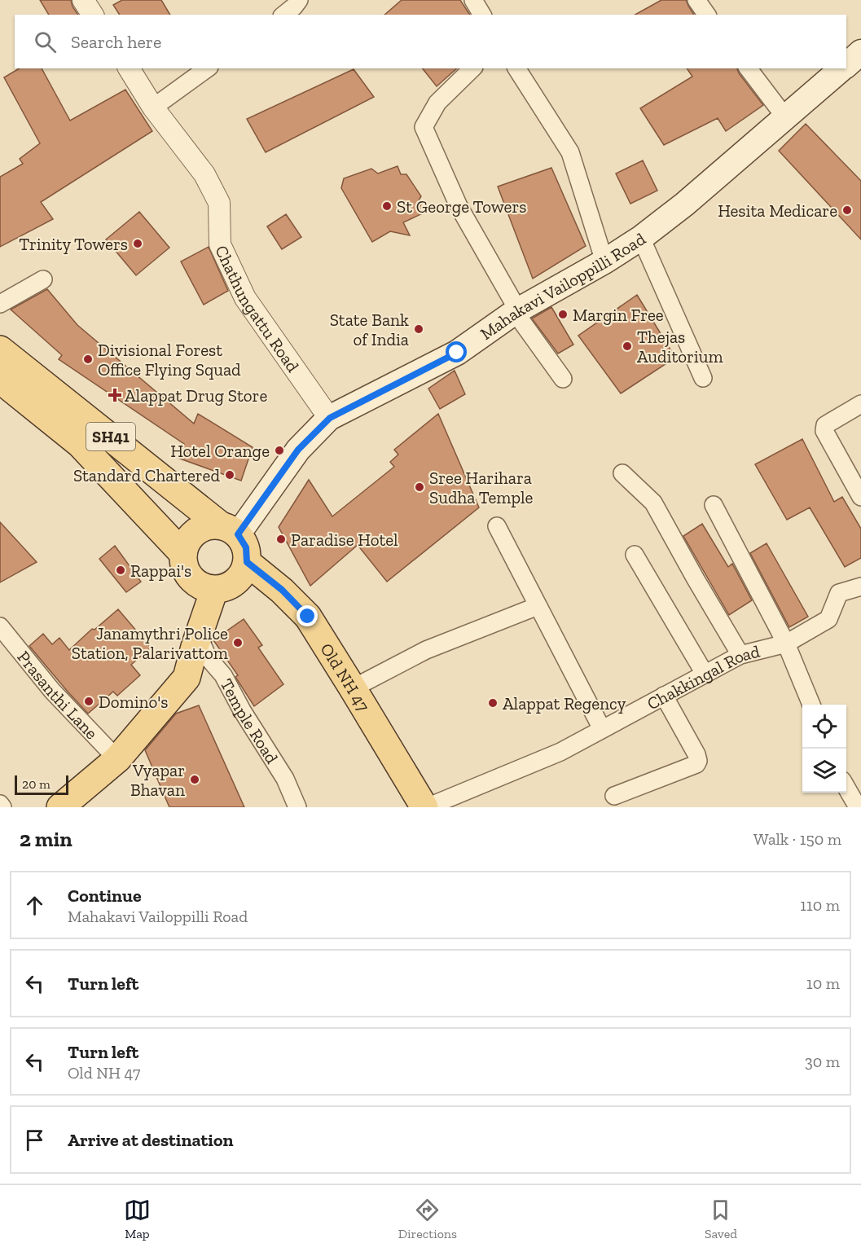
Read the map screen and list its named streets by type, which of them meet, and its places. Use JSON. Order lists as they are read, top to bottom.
{
  "streets": {
    "main road": ["Mahakavi Vailoppilli Road", "SH41", "Old NH 47"],
    "street": [
      "Chathungattu Road",
      "Chakkingal Road",
      "Prasanthi Lane",
      "Temple Road"
    ]
  },
  "crossings": [
    ["Mahakavi Vailoppilli Road", "Chathungattu Road"],
    ["Mahakavi Vailoppilli Road", "SH41"],
    ["Mahakavi Vailoppilli Road", "Old NH 47"],
    ["SH41", "Old NH 47"],
    ["Old NH 47", "Chakkingal Road"]
  ],
  "places": {
    "other": [
      "St George Towers",
      "Hesita Medicare",
      "Trinity Towers",
      "Margin Free",
      "State Bank of India",
      "Thejas Auditorium",
      "Divisional Forest Office Flying Squad",
      "Hotel Orange",
      "Standard Chartered",
      "Sree Harihara Sudha Temple",
      "Paradise Hotel",
      "Rappai's",
      "Janamythri Police Station, Palarivattom",
      "Domino's",
      "Alappat Regency",
      "Vyapar Bhavan"
    ],
    "health": ["Alappat Drug Store"]
  },
  "scale_bar": "20 m",
  "page": {
    "search": "Search here",
    "scale": "20 m",
    "heading": ["2 min", "Walk · 150 m"],
    "list": [
      ["Continue", "Mahakavi Vailoppilli Road", "110 m"],
      ["Turn left", "10 m"],
      ["Turn left", "Old NH 47", "30 m"],
      "Arrive at destination"
    ],
    "nav": ["Map", "Directions", "Saved"]
  }
}
